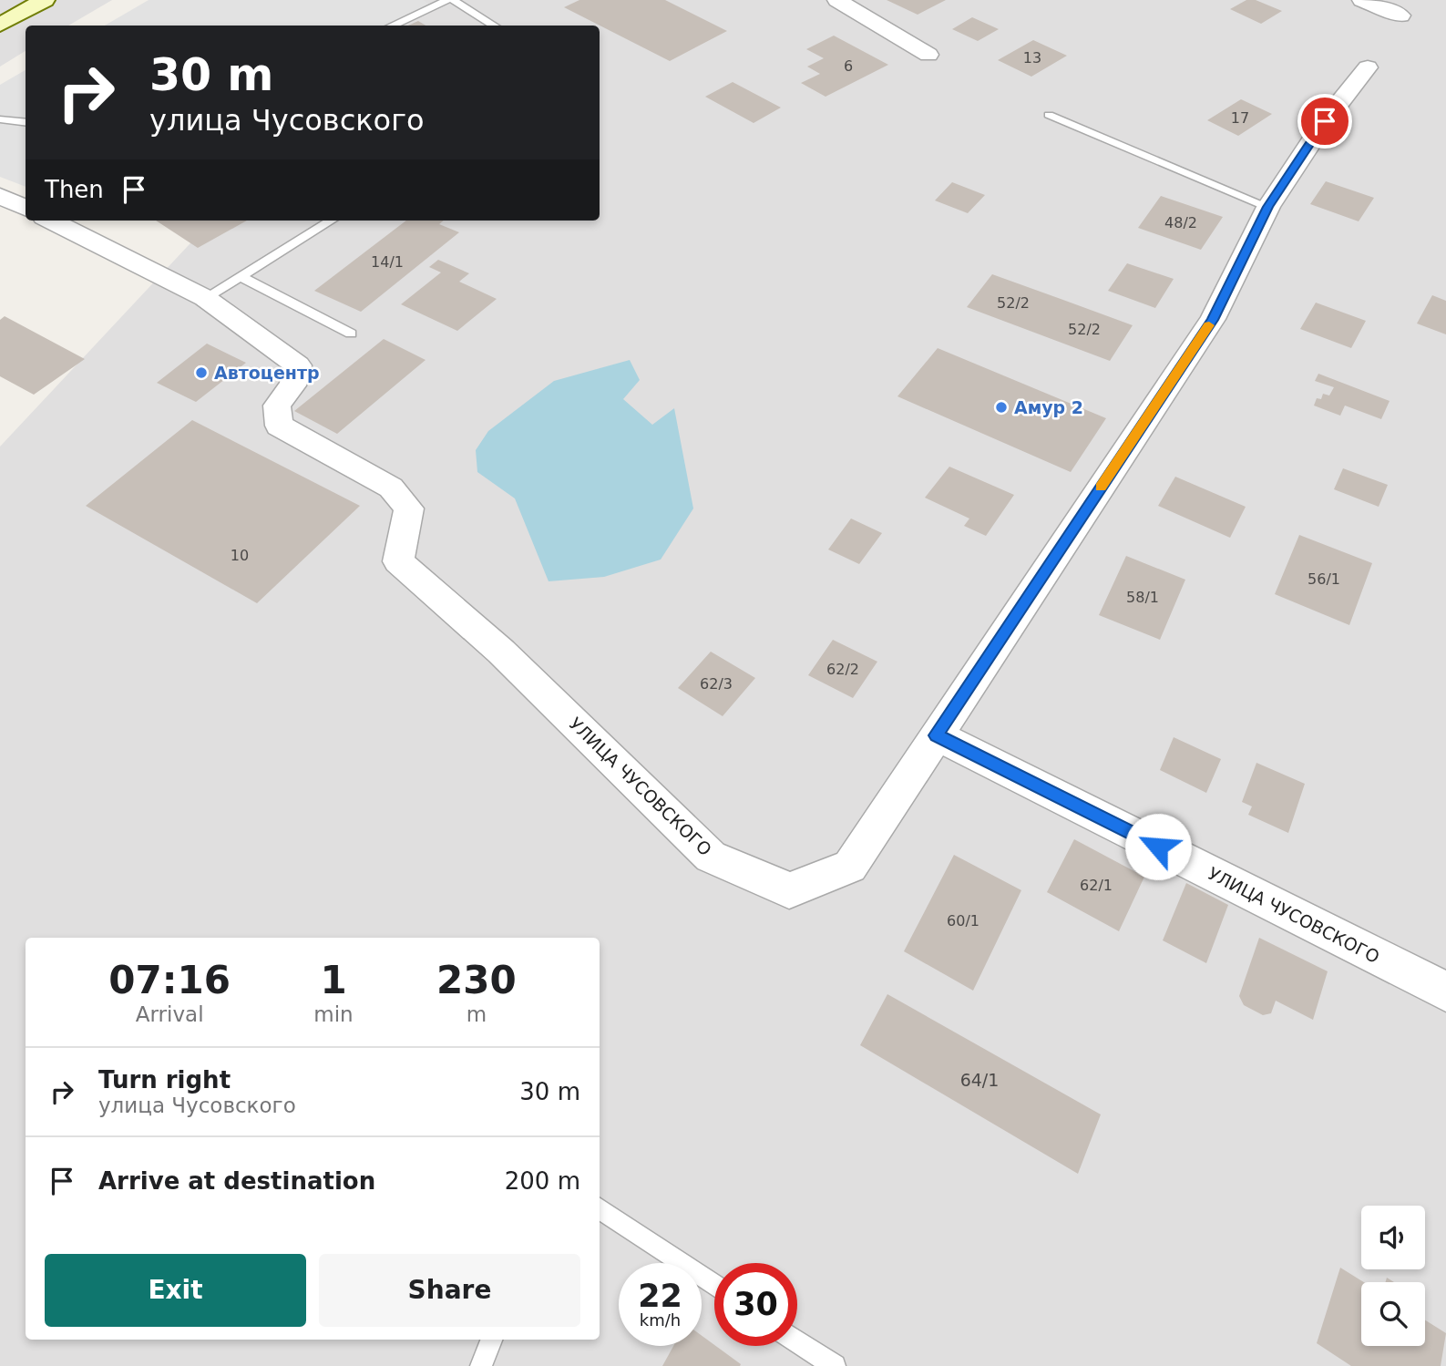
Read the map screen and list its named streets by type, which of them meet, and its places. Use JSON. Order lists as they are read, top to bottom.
{
  "streets": {
    "street": ["УЛИЦА ЧУСОВСКОГО"]
  },
  "places": ["Автоцентр", "Амур 2"],
  "house_numbers": [
    "13",
    "6",
    "17",
    "48/2",
    "14/1",
    "52/2",
    "52/2",
    "10",
    "56/1",
    "58/1",
    "62/2",
    "62/3",
    "62/1",
    "60/1",
    "64/1"
  ],
  "page": {
    "turn": ["30 m", "улица Чусовского"],
    "then": "Then",
    "eta": [
      "07:16",
      "Arrival",
      "1",
      "min",
      "230",
      "m"
    ],
    "list": [
      {
        "name": "Turn right",
        "note": "улица Чусовского",
        "value": "30 m"
      },
      {
        "name": "Arrive at destination",
        "value": "200 m"
      }
    ],
    "buttons": ["Exit", "Share"],
    "speed": "22 km/h",
    "limit": "30"
  }
}
